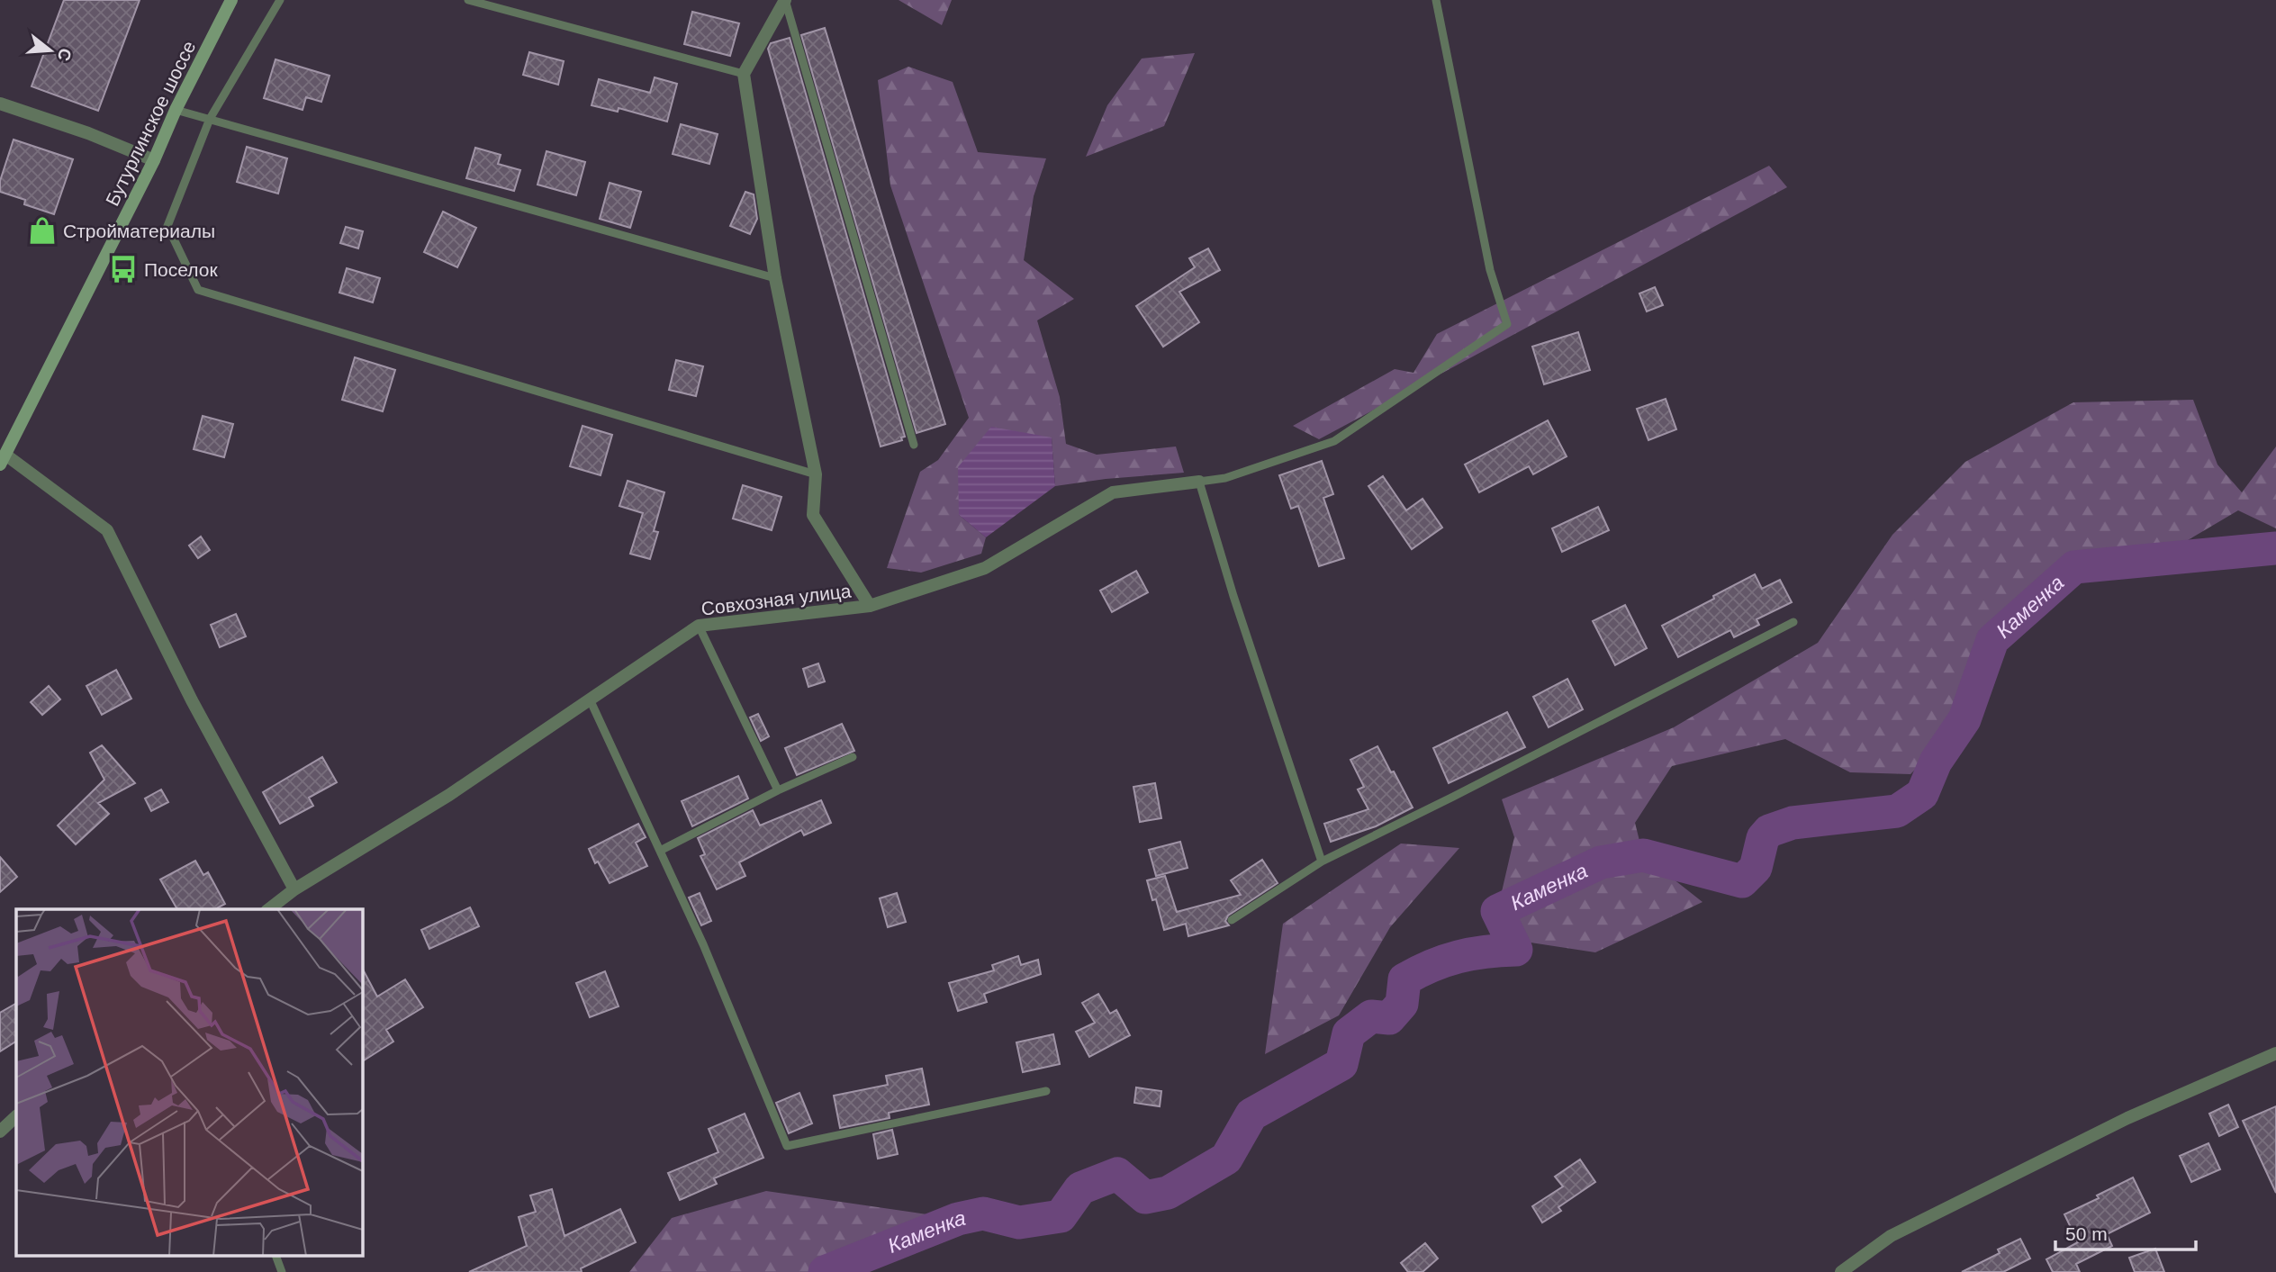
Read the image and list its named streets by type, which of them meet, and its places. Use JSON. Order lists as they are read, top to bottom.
{
  "streets": {
    "main road": ["Бутурлинское шоссе"],
    "street": ["Совхозная улица"]
  },
  "water": ["Каменка"],
  "places": {
    "shop": ["Стройматериалы"],
    "bus stop": ["Поселок"]
  },
  "scale_bar": "50 m",
  "north": "right"
}
